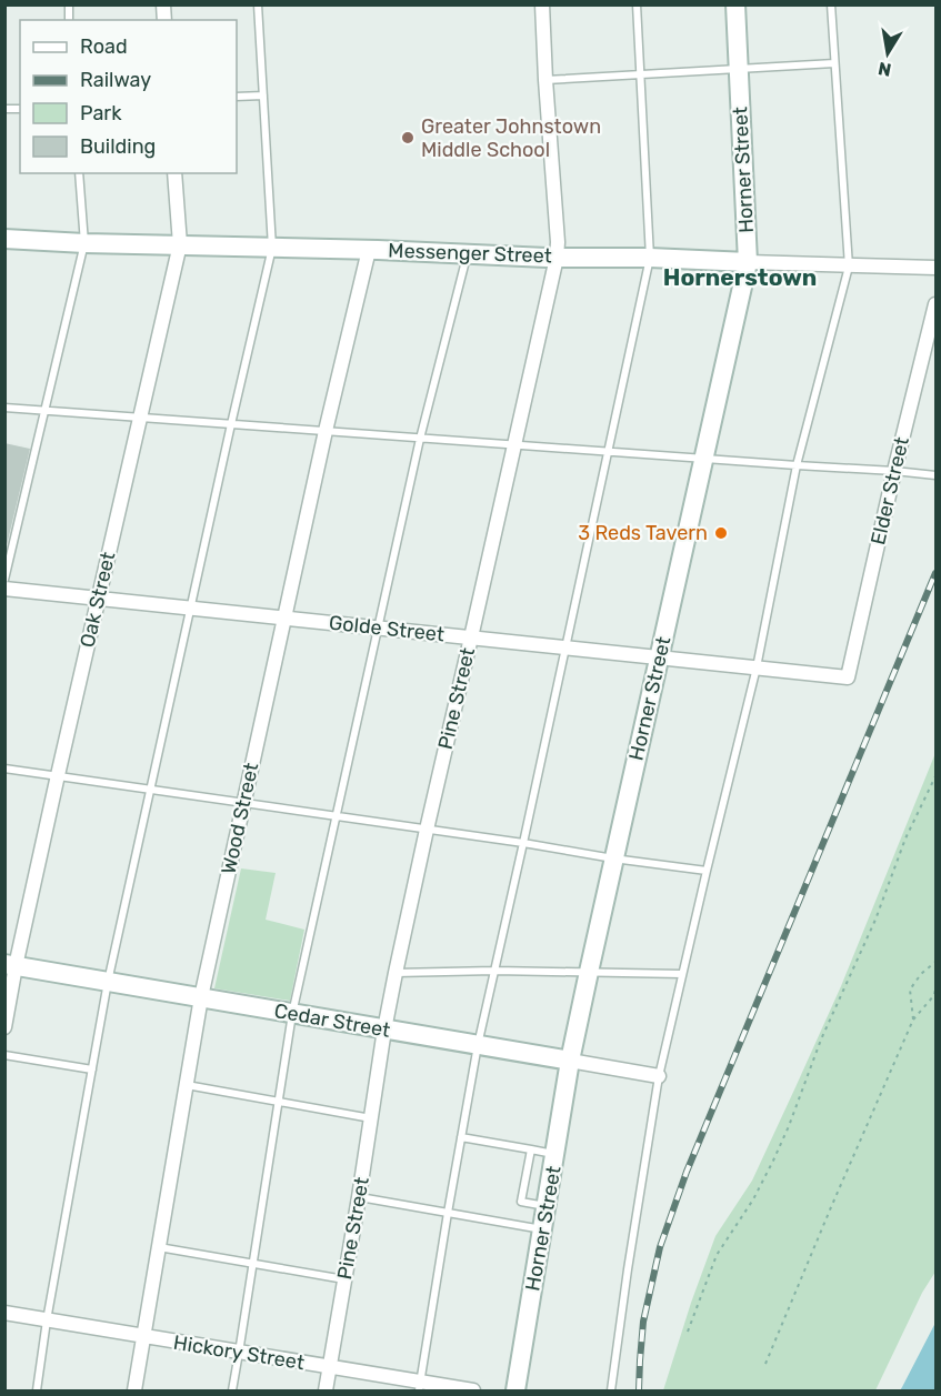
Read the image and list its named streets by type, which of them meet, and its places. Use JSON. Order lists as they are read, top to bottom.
{
  "streets": {
    "main road": ["Horner Street", "Messenger Street", "Cedar Street"],
    "street": [
      "Elder Street",
      "Oak Street",
      "Golde Street",
      "Pine Street",
      "Wood Street",
      "Hickory Street"
    ]
  },
  "crossings": [
    ["Horner Street", "Messenger Street"],
    ["Horner Street", "Golde Street"],
    ["Horner Street", "Cedar Street"],
    ["Messenger Street", "Oak Street"],
    ["Messenger Street", "Pine Street"],
    ["Messenger Street", "Wood Street"],
    ["Elder Street", "Golde Street"],
    ["Oak Street", "Golde Street"],
    ["Oak Street", "Cedar Street"],
    ["Golde Street", "Pine Street"],
    ["Golde Street", "Wood Street"],
    ["Pine Street", "Cedar Street"],
    ["Pine Street", "Hickory Street"],
    ["Wood Street", "Cedar Street"],
    ["Wood Street", "Hickory Street"]
  ],
  "districts": ["Hornerstown"],
  "places": ["Greater Johnstown Middle School", "3 Reds Tavern"],
  "legend": [
    "Road",
    "Railway",
    "Park",
    "Building"
  ],
  "north": "bottom"
}
